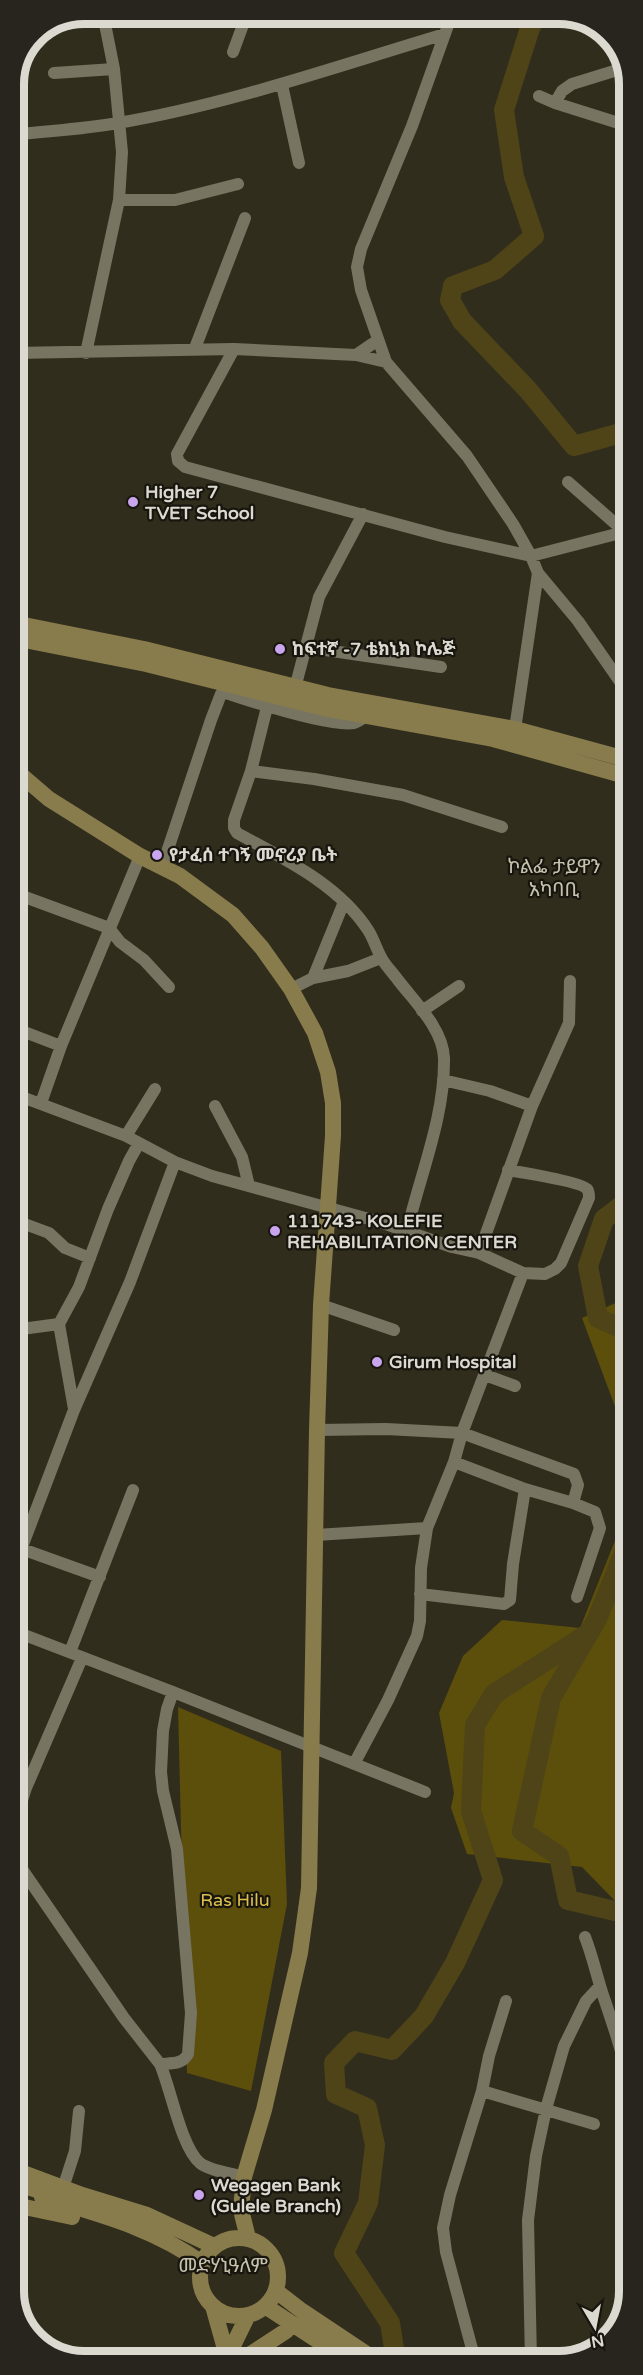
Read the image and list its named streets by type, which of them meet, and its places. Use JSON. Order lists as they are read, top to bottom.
{
  "districts": ["ኮልፌ ታይዋን አካባቢ", "መድሃኒዓለም"],
  "parks": ["Ras Hilu"],
  "places": [
    "Higher 7 TVET School",
    "ከፍተኛ -7 ቴክኒክ ኮሌጅ",
    "የታፈሰ ተገኝ መኖሪያ ቤት",
    "111743- KOLEFIE REHABILITATION CENTER",
    "Girum Hospital",
    "Wegagen Bank (Gulele Branch)"
  ],
  "north": "bottom"
}
